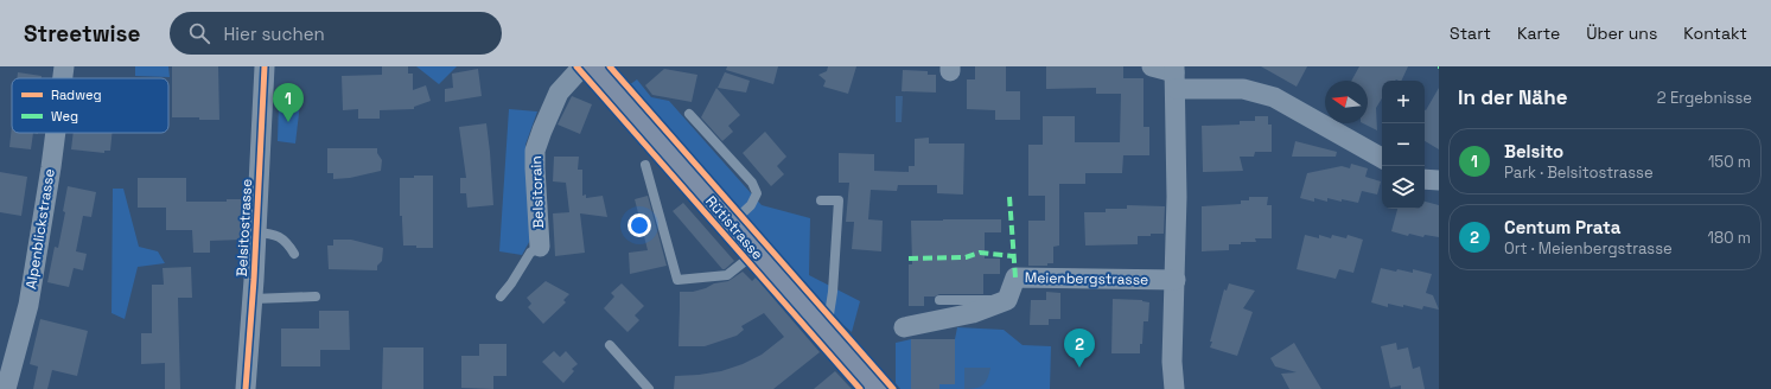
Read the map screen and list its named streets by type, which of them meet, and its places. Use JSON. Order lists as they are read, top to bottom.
{
  "streets": {
    "main road": ["Rütistrasse"],
    "street": [
      "Belsitorain",
      "Belsitostrasse",
      "Alpenblickstrasse",
      "Meienbergstrasse"
    ]
  },
  "legend": ["Radweg", "Weg"],
  "north": "left",
  "page": {
    "header": "Streetwise",
    "search": "Hier suchen",
    "nav": [
      "Start",
      "Karte",
      "Über uns",
      "Kontakt"
    ],
    "heading": ["In der Nähe", "2 Ergebnisse"],
    "map_buttons": ["+", "−"],
    "pins": ["1", "2"],
    "list": [
      {
        "mark": "1",
        "name": "Belsito",
        "note": "Park · Belsitostrasse",
        "value": "150 m"
      },
      {
        "mark": "2",
        "name": "Centum Prata",
        "note": "Ort · Meienbergstrasse",
        "value": "180 m"
      }
    ]
  }
}
